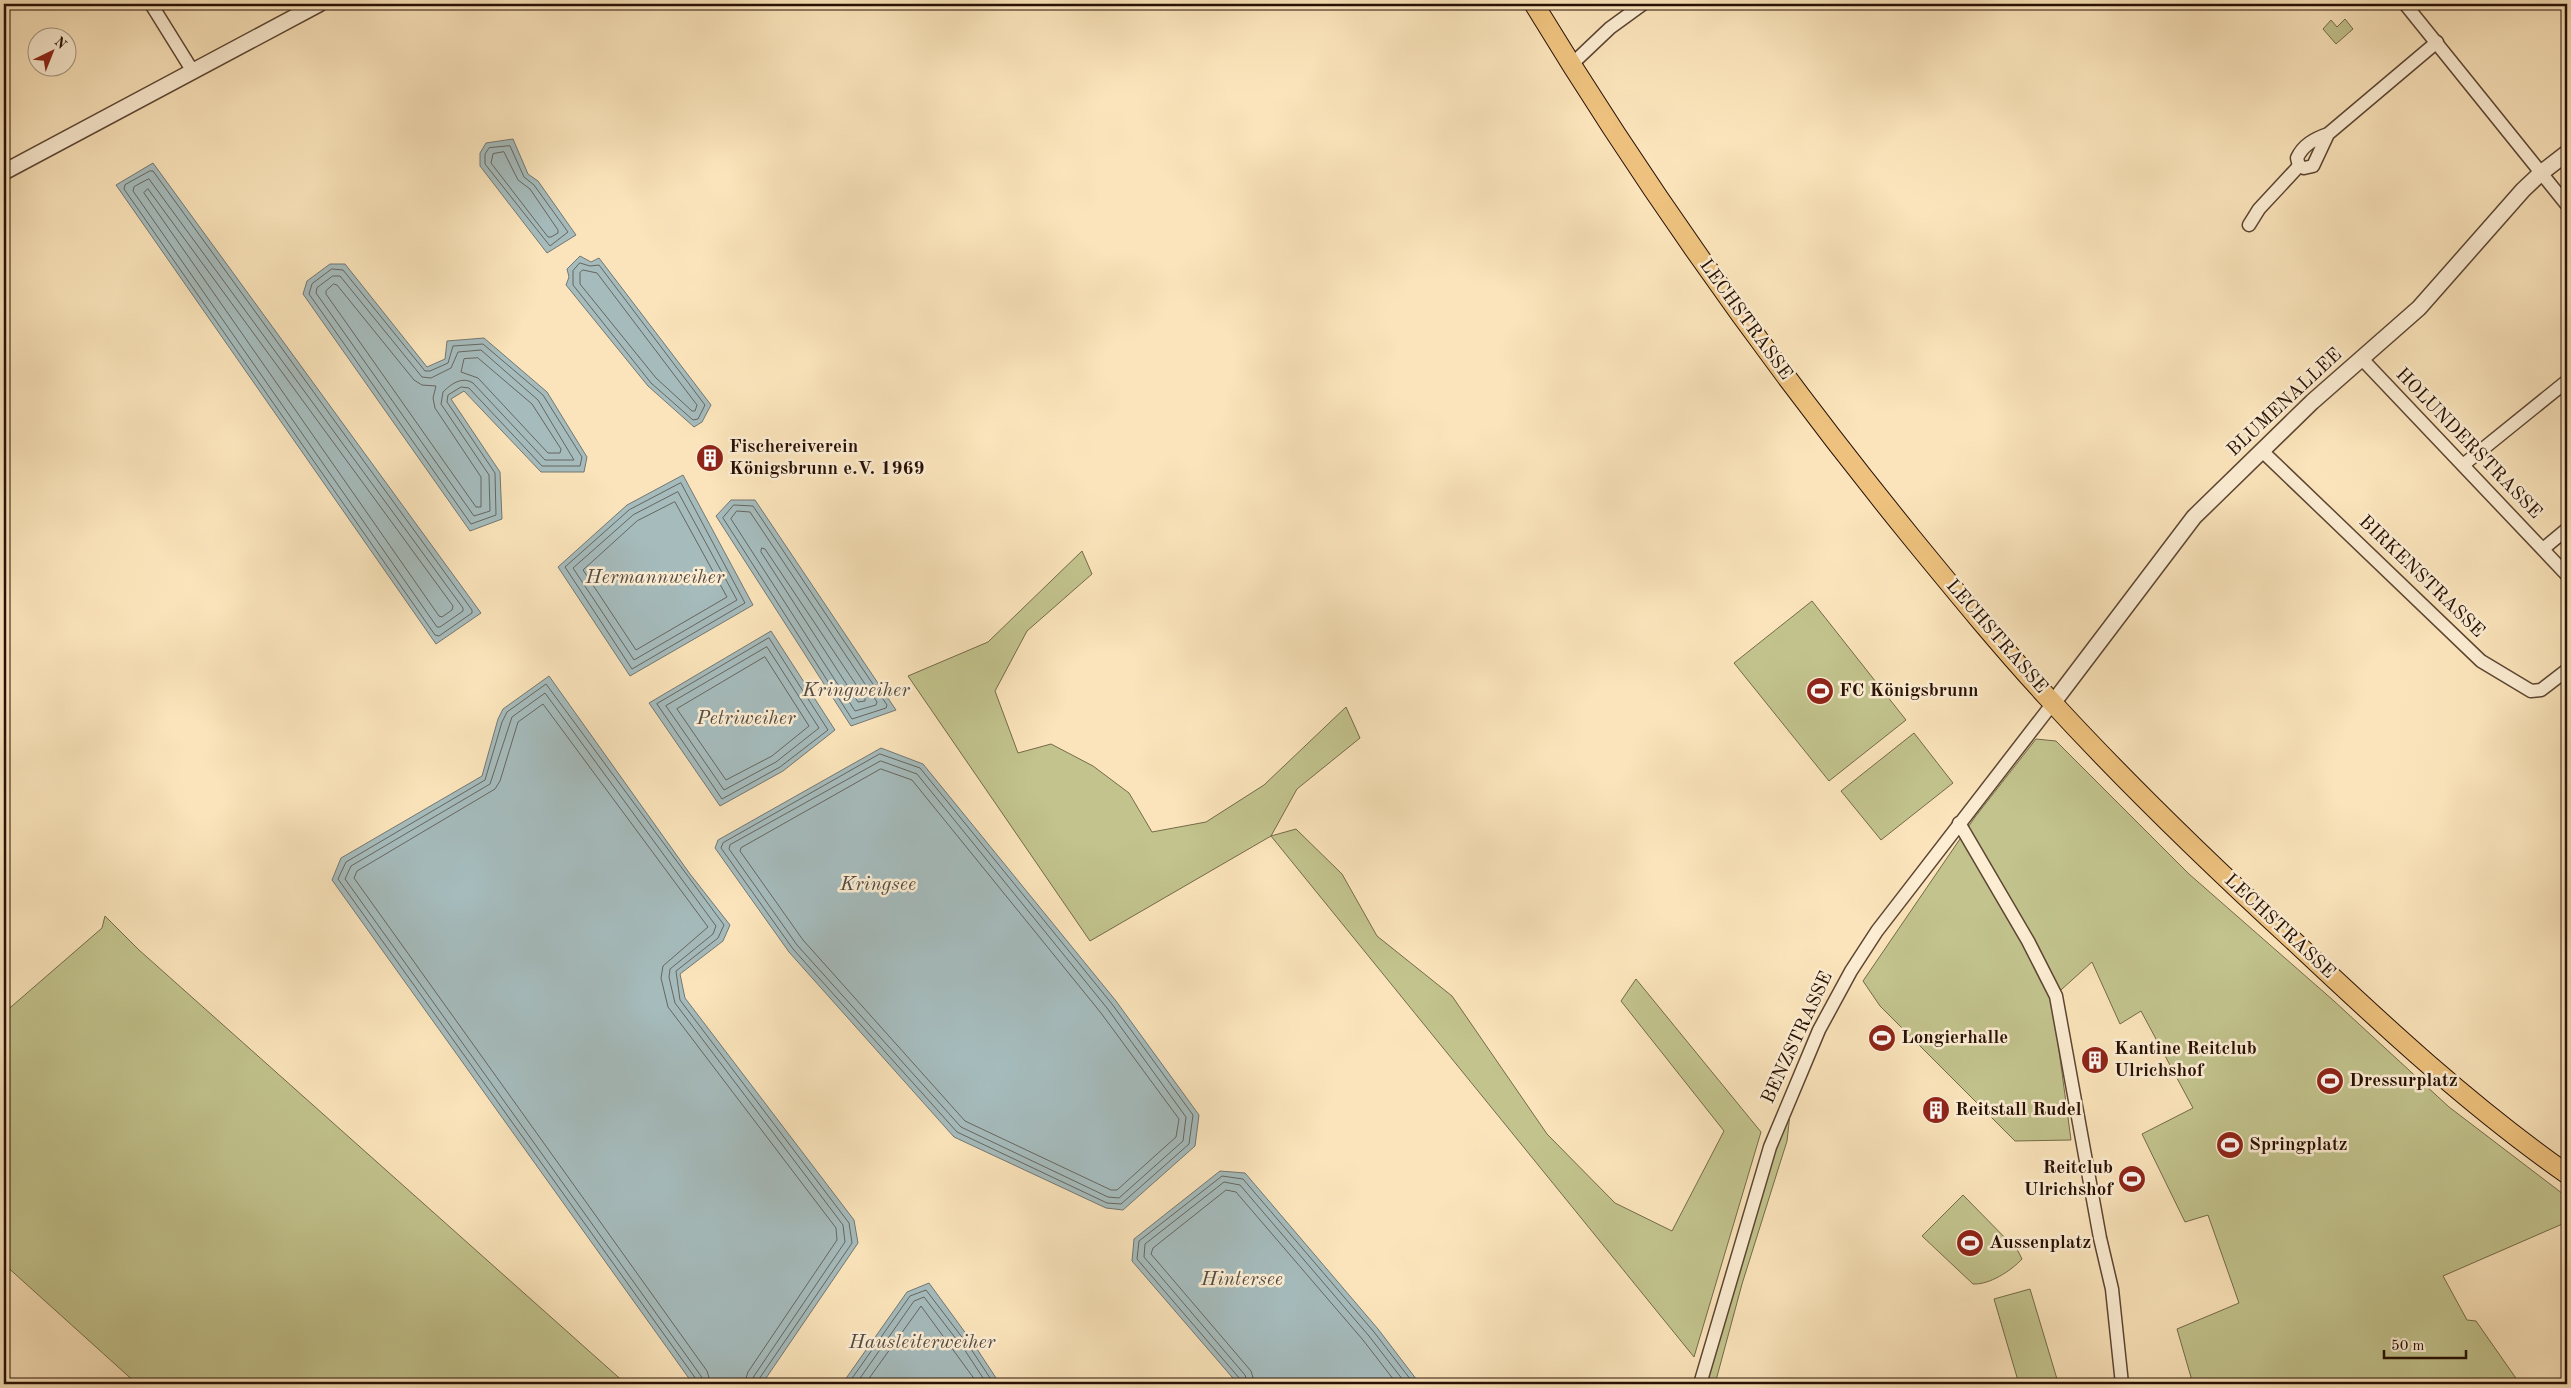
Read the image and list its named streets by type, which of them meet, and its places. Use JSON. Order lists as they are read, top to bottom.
{
  "streets": {
    "main road": ["LECHSTRASSE"],
    "street": [
      "BLUMENALLEE",
      "HOLUNDERSTRASSE",
      "BIRKENSTRASSE",
      "BENZSTRASSE"
    ]
  },
  "crossings": [
    ["LECHSTRASSE", "BLUMENALLEE"],
    ["LECHSTRASSE", "BENZSTRASSE"],
    ["BLUMENALLEE", "HOLUNDERSTRASSE"],
    ["BLUMENALLEE", "BIRKENSTRASSE"],
    ["BLUMENALLEE", "BENZSTRASSE"]
  ],
  "water": [
    "Hermannweiher",
    "Kringweiher",
    "Petriweiher",
    "Kringsee",
    "Hintersee",
    "Hausleiterweiher"
  ],
  "places": {
    "building": ["Fischereiverein Königsbrunn e.V. 1969", "Kantine Reitclub Ulrichshof", "Reitstall Rudel"],
    "sports": [
      "FC Königsbrunn",
      "Longierhalle",
      "Dressurplatz",
      "Springplatz",
      "Reitclub Ulrichshof",
      "Aussenplatz"
    ]
  },
  "scale_bar": "50 m",
  "north": "top right"
}
